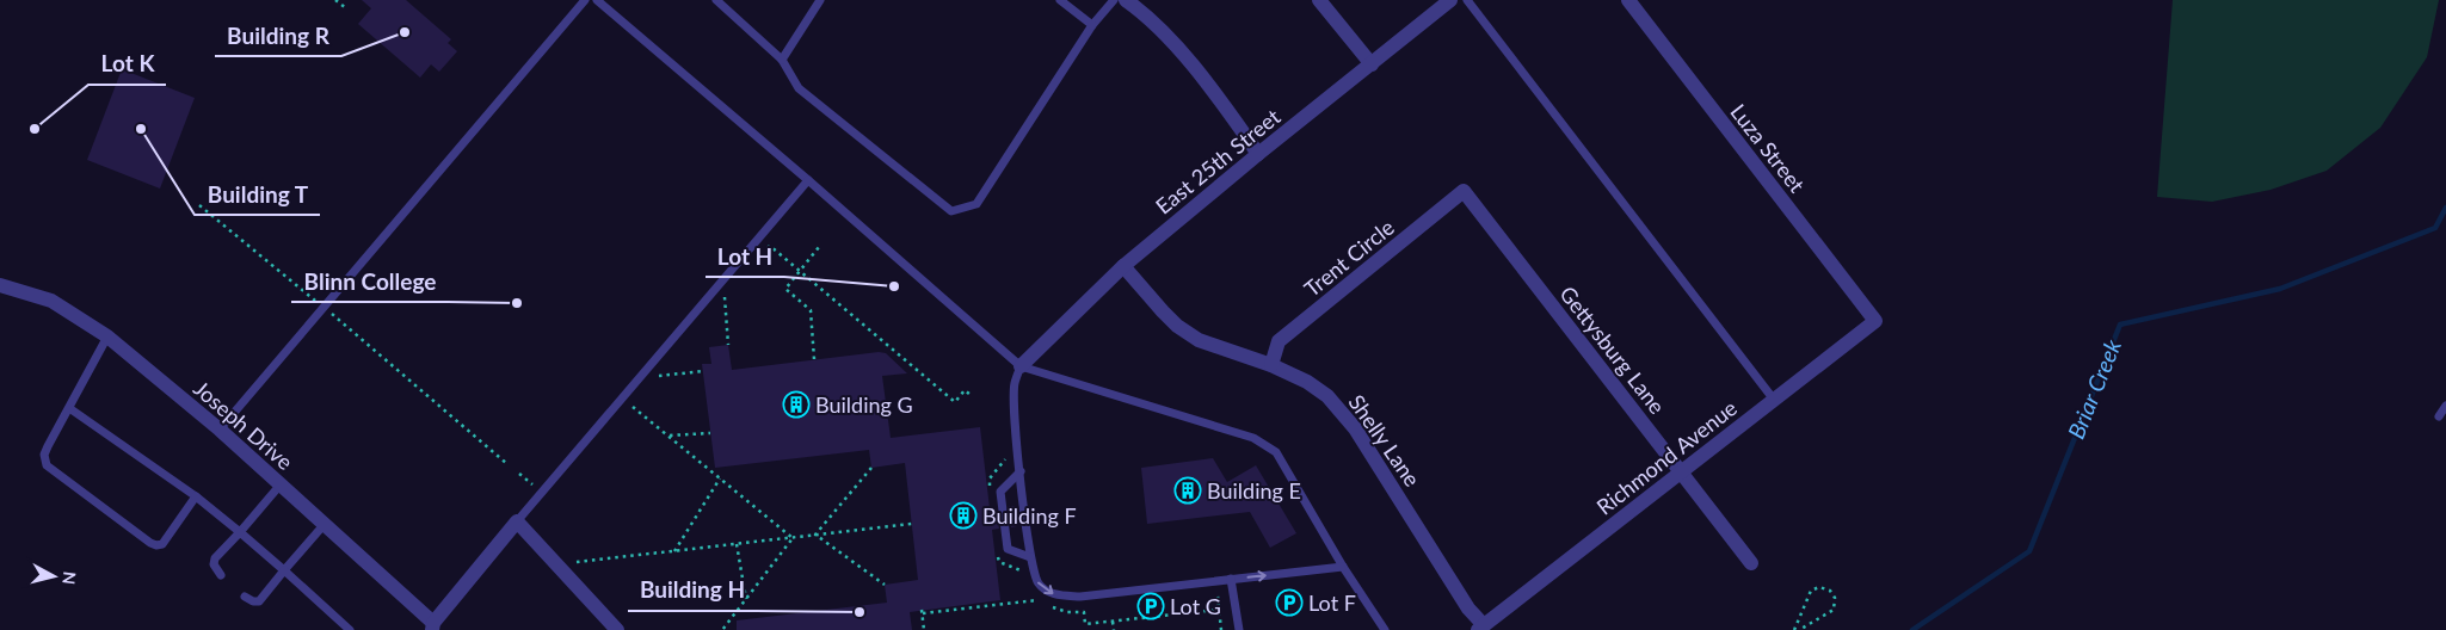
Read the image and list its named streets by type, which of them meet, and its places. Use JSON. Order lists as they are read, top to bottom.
{
  "streets": {
    "street": [
      "Luza Street",
      "East 25th Street",
      "Trent Circle",
      "Gettysburg Lane",
      "Joseph Drive",
      "Shelly Lane",
      "Richmond Avenue"
    ]
  },
  "crossings": [
    ["Luza Street", "Richmond Avenue"],
    ["East 25th Street", "Shelly Lane"],
    ["Trent Circle", "Gettysburg Lane"],
    ["Trent Circle", "Shelly Lane"],
    ["Gettysburg Lane", "Richmond Avenue"],
    ["Shelly Lane", "Richmond Avenue"]
  ],
  "water": ["Briar Creek"],
  "places": {
    "other": [
      "Building R",
      "Lot K",
      "Building T",
      "Lot H",
      "Blinn College",
      "Building H"
    ],
    "building": ["Building G", "Building E", "Building F"],
    "parking": ["Lot F", "Lot G"]
  },
  "north": "right"
}
